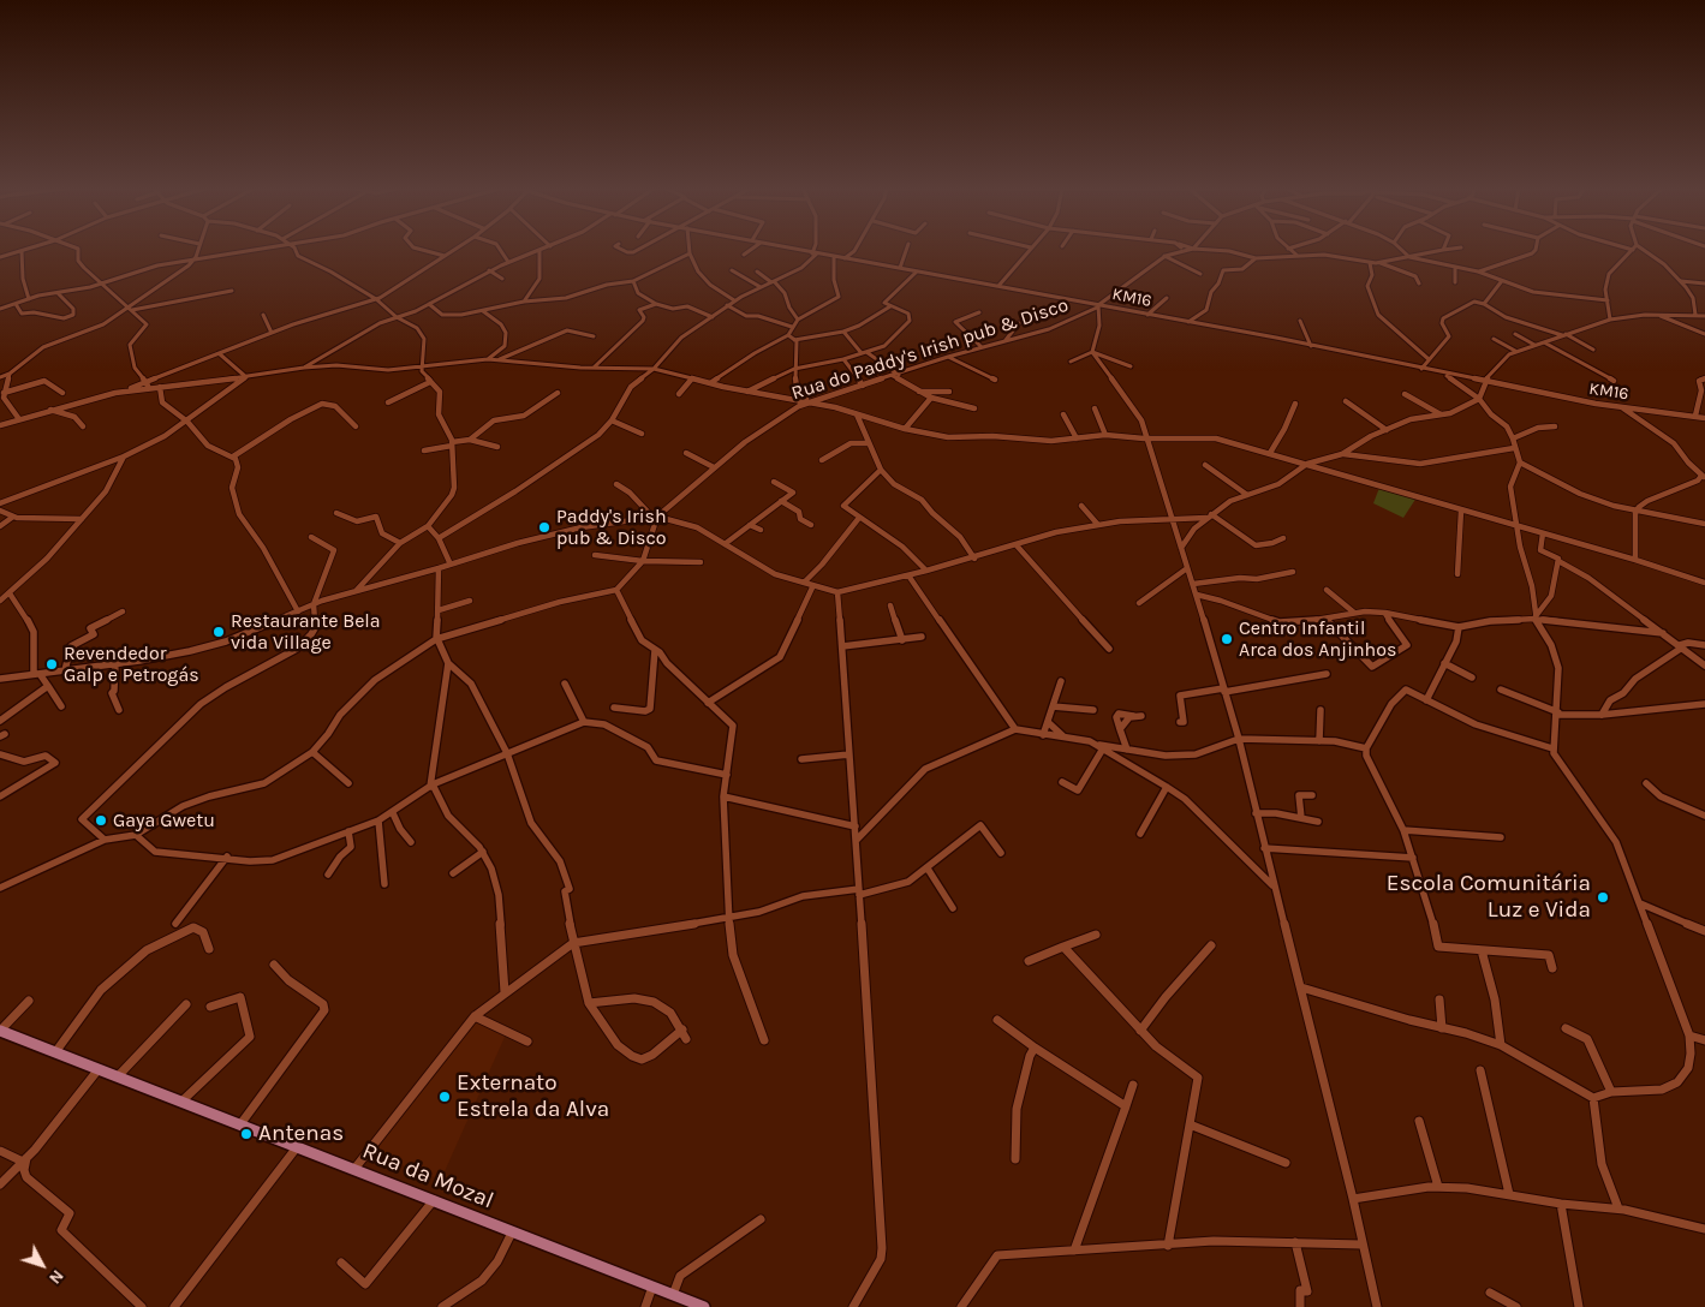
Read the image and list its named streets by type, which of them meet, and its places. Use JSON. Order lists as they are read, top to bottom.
{
  "streets": {
    "main road": ["Rua da Mozal"],
    "street": ["KM16", "Rua do Paddy's Irish pub & Disco"]
  },
  "crossings": [
    ["KM16", "Rua do Paddy's Irish pub & Disco"]
  ],
  "places": [
    "Paddy's Irish pub & Disco",
    "Restaurante Bela vida Village",
    "Centro Infantil Arca dos Anjinhos",
    "Revendedor Galp e Petrogás",
    "Gaya Gwetu",
    "Escola Comunitária Luz e Vida",
    "Externato Estrela da Alva",
    "Antenas"
  ],
  "north": "bottom right"
}
